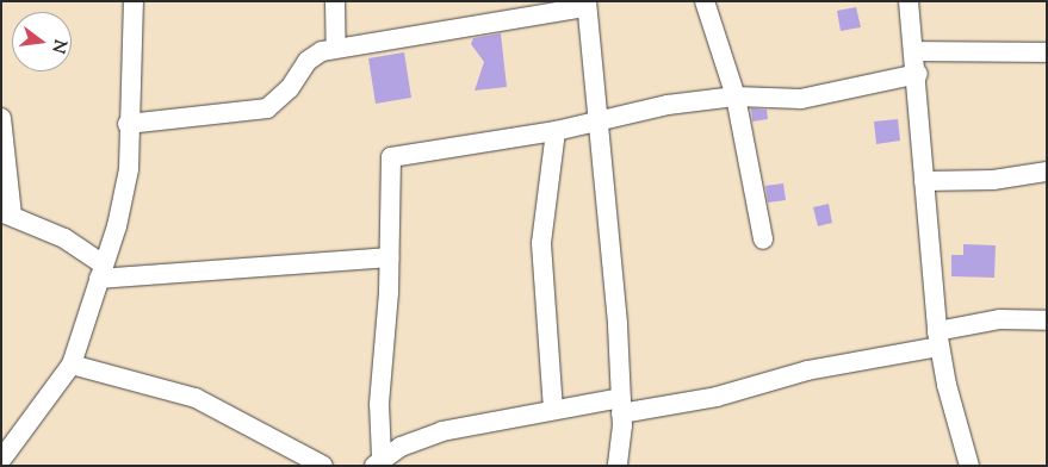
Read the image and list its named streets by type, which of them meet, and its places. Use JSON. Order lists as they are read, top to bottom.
{
  "north": "right"
}
